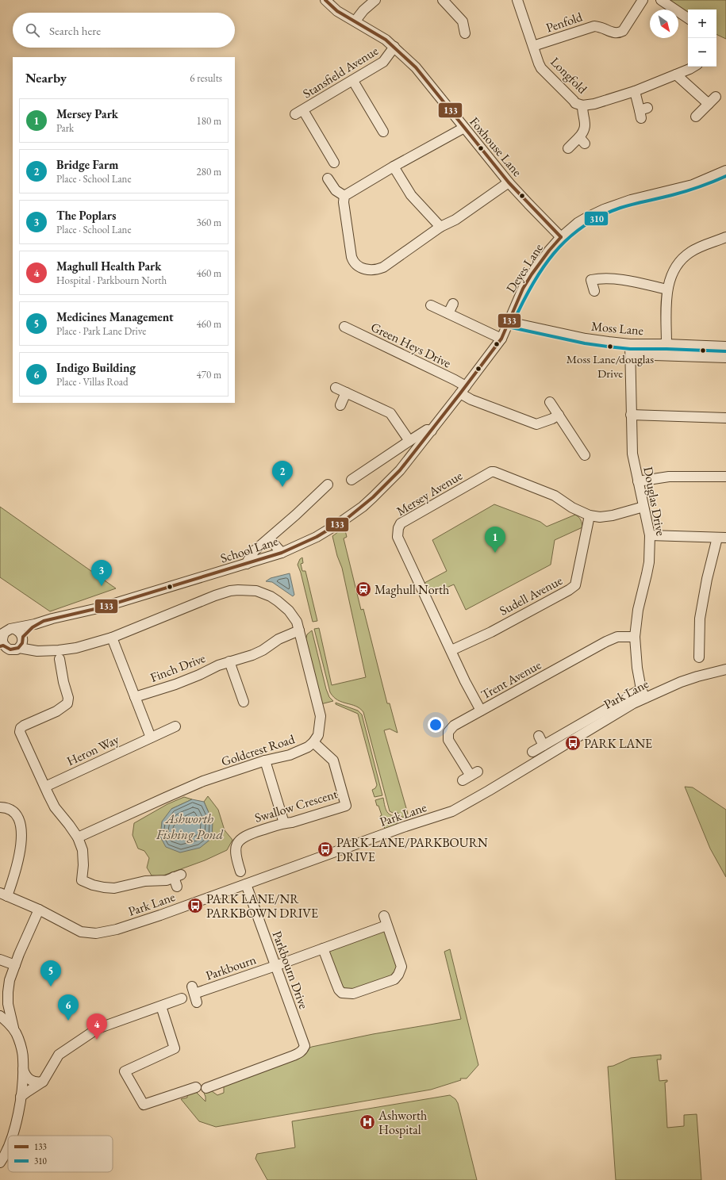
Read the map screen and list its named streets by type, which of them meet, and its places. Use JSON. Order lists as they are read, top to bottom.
{
  "streets": {
    "street": [
      "Penfold",
      "Stansfield Avenue",
      "Longfold",
      "Foxhouse Lane",
      "Deyes Lane",
      "Moss Lane",
      "Green Heys Drive",
      "Mersey Avenue",
      "Douglas Drive",
      "School Lane",
      "Sudell Avenue",
      "Finch Drive",
      "Trent Avenue",
      "Park Lane",
      "Heron Way",
      "Goldcrest Road",
      "Swallow Crescent",
      "Parkbourn",
      "Parkbourn Drive"
    ]
  },
  "crossings": [
    ["Penfold", "Longfold"],
    ["Stansfield Avenue", "Foxhouse Lane"],
    ["Foxhouse Lane", "Deyes Lane"],
    ["Deyes Lane", "Moss Lane"],
    ["Deyes Lane", "Green Heys Drive"],
    ["Deyes Lane", "School Lane"],
    ["Moss Lane", "Douglas Drive"],
    ["Mersey Avenue", "Douglas Drive"],
    ["Mersey Avenue", "Sudell Avenue"],
    ["Mersey Avenue", "Trent Avenue"],
    ["Douglas Drive", "Trent Avenue"],
    ["Douglas Drive", "Park Lane"],
    ["School Lane", "Goldcrest Road"],
    ["Finch Drive", "Goldcrest Road"],
    ["Park Lane", "Parkbourn Drive"],
    ["Goldcrest Road", "Swallow Crescent"],
    ["Parkbourn", "Parkbourn Drive"]
  ],
  "water": ["Ashworth Fishing Pond"],
  "places": {
    "other": ["Moss Lane/douglas Drive"],
    "station": ["Maghull North"],
    "bus stop": ["PARK LANE", "PARK LANE/PARKBOURN DRIVE", "PARK LANE/NR PARKBOWN DRIVE"],
    "hospital": ["Ashworth Hospital"]
  },
  "lines": ["transit line 133", "transit line 310"],
  "legend": ["133", "310"],
  "north": "bottom right",
  "page": {
    "map_buttons": ["+", "−"],
    "search": "Search here",
    "heading": ["Nearby", "6 results"],
    "list": [
      {
        "mark": "1",
        "name": "Mersey Park",
        "note": "Park",
        "value": "180 m"
      },
      {
        "mark": "2",
        "name": "Bridge Farm",
        "note": "Place · School Lane",
        "value": "280 m"
      },
      {
        "mark": "3",
        "name": "The Poplars",
        "note": "Place · School Lane",
        "value": "360 m"
      },
      {
        "mark": "4",
        "name": "Maghull Health Park",
        "note": "Hospital · Parkbourn North",
        "value": "460 m"
      },
      {
        "mark": "5",
        "name": "Medicines Management",
        "note": "Place · Park Lane Drive",
        "value": "460 m"
      },
      {
        "mark": "6",
        "name": "Indigo Building",
        "note": "Place · Villas Road",
        "value": "470 m"
      }
    ],
    "pins": [
      "2",
      "1",
      "3",
      "5",
      "6",
      "4"
    ]
  }
}
